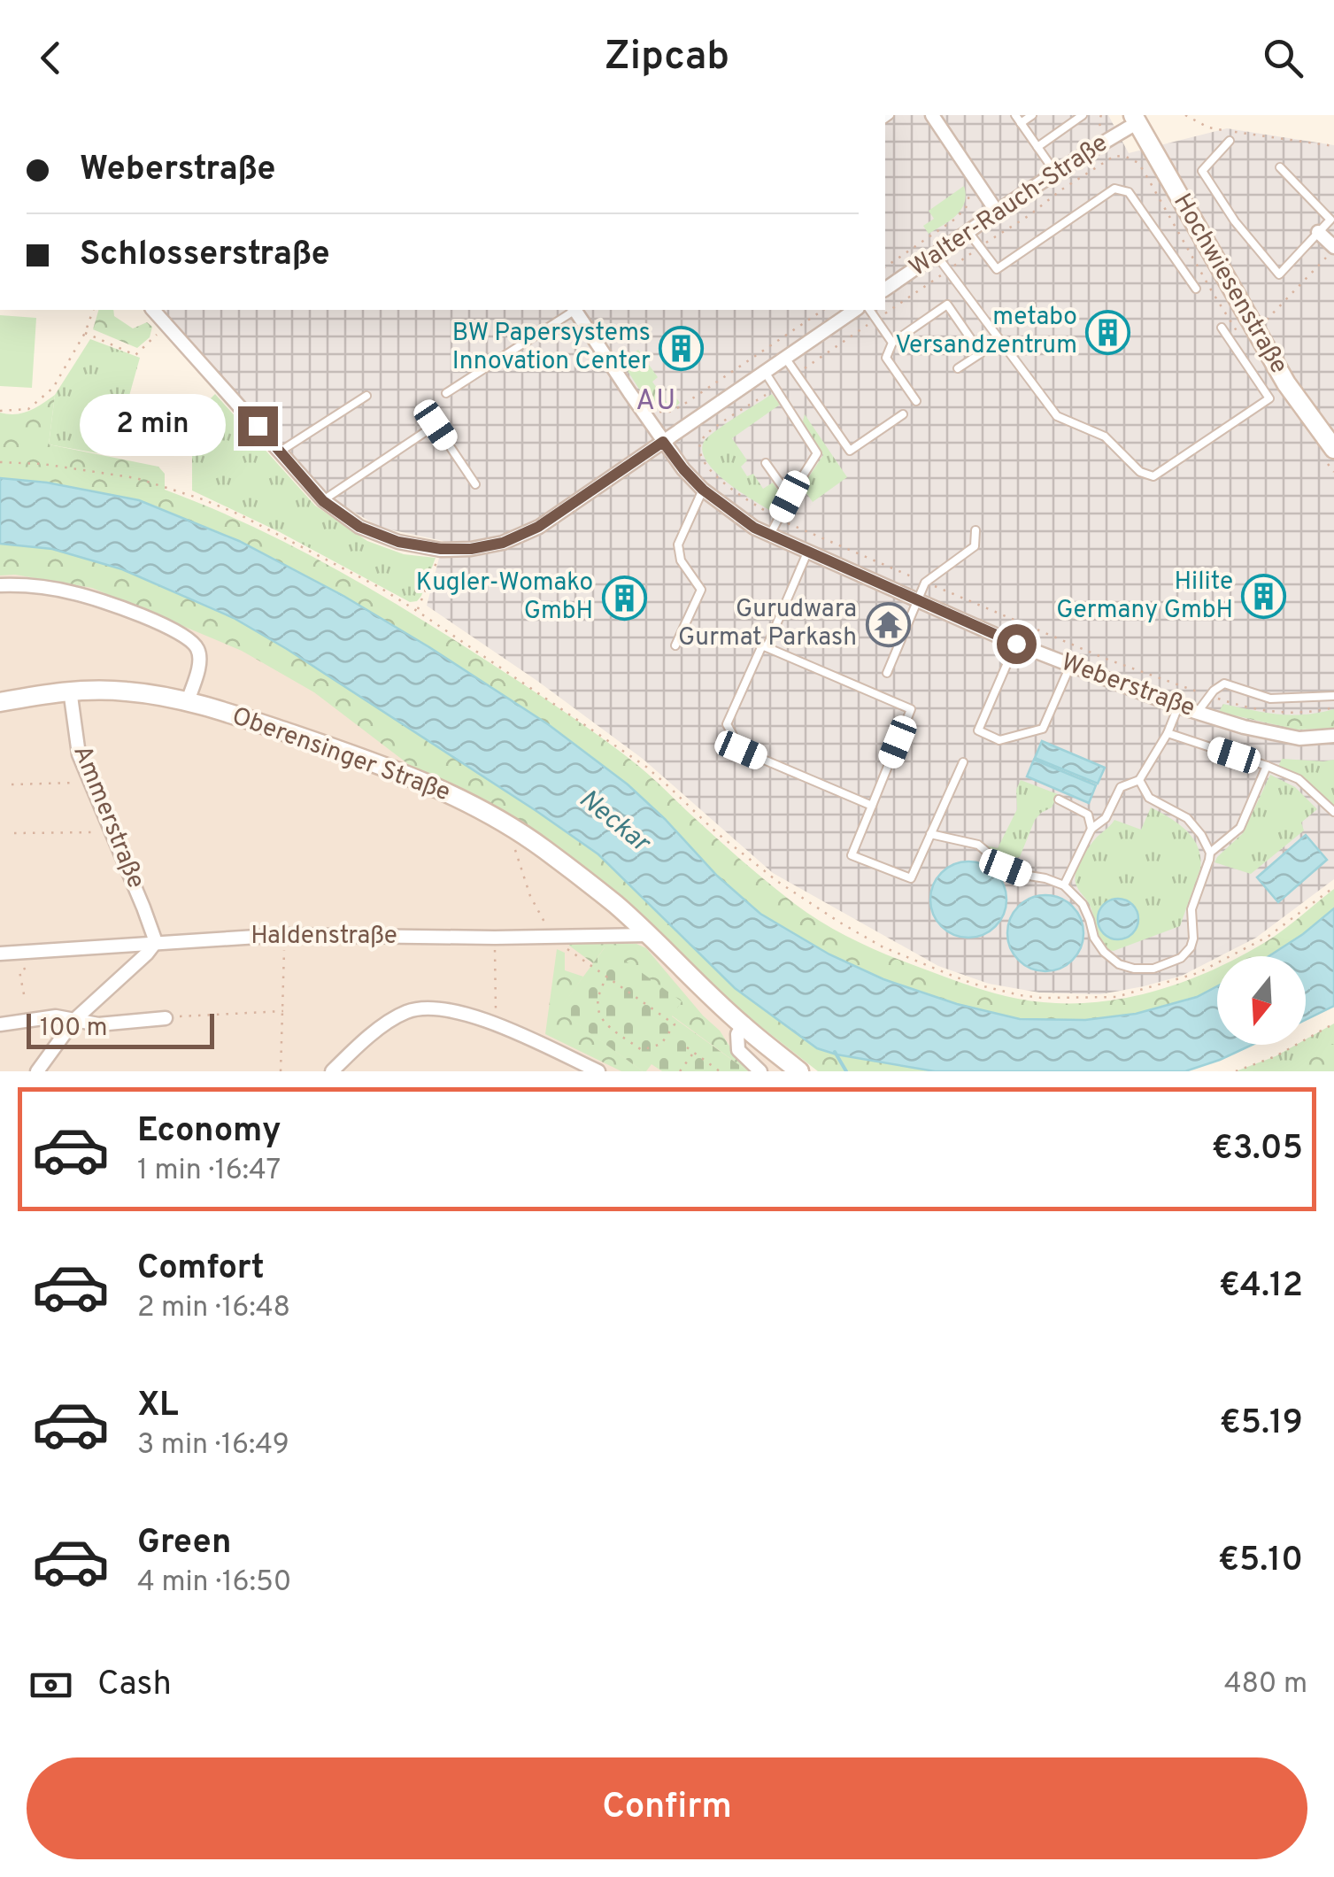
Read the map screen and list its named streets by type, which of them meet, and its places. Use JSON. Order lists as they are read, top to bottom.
{
  "streets": {
    "street": [
      "Walter-Rauch-Straße",
      "Hochwiesenstraße",
      "Weberstraße",
      "Oberensinger Straße",
      "Ammerstraße",
      "Haldenstraße"
    ]
  },
  "crossings": [
    ["Walter-Rauch-Straße", "Hochwiesenstraße"],
    ["Oberensinger Straße", "Ammerstraße"],
    ["Oberensinger Straße", "Haldenstraße"],
    ["Ammerstraße", "Haldenstraße"]
  ],
  "districts": ["AU"],
  "water": ["Neckar"],
  "places": {
    "building": [
      "metabo Versandzentrum",
      "BW Papersystems Innovation Center",
      "Hilite Germany GmbH",
      "Kugler-Womako GmbH"
    ],
    "temple": ["Gurudwara Gurmat Parkash"]
  },
  "scale_bar": "100 m",
  "north": "bottom",
  "page": {
    "header": "Zipcab",
    "banner": ["Weberstraße", "Schlosserstraße"],
    "bubble": "2 min",
    "scale": "100 m",
    "list": [
      {
        "name": "Economy",
        "note": "1 min · 16:47",
        "value": "€3.05"
      },
      {
        "name": "Comfort",
        "note": "2 min · 16:48",
        "value": "€4.12"
      },
      {
        "name": "XL",
        "note": "3 min · 16:49",
        "value": "€5.19"
      },
      {
        "name": "Green",
        "note": "4 min · 16:50",
        "value": "€5.10"
      }
    ],
    "pay": ["Cash", "480 m"],
    "buttons": "Confirm"
  }
}
